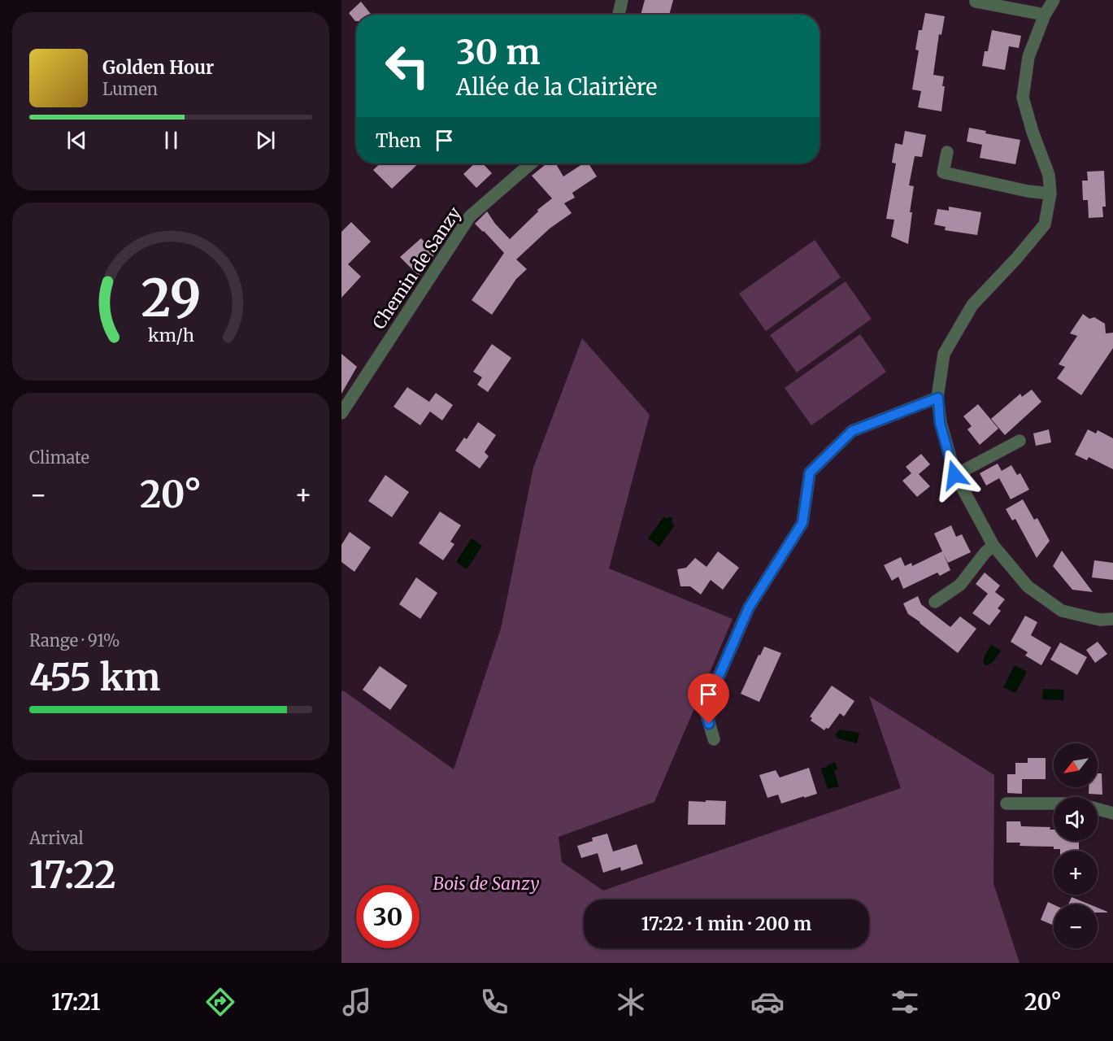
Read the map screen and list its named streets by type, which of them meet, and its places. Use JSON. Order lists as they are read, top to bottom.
{
  "streets": {
    "street": ["Chemin de Sanzy"]
  },
  "parks": ["Bois de Sanzy"],
  "north": "bottom left",
  "page": {
    "turn": ["30 m", "Allée de la Clairière"],
    "song": ["Golden Hour", "Lumen"],
    "then": "Then",
    "tile": [
      "Climate",
      ["Range · 91%", "455 km"],
      ["Arrival", "17:22"]
    ],
    "heat": ["−", "20°", "+"],
    "map_buttons": ["+", "−"],
    "limit": "30",
    "trip": "17:22 · 1 min · 200 m",
    "tabs": ["17:21", "20°"],
    "gauge": ["29", "km/h"]
  }
}
